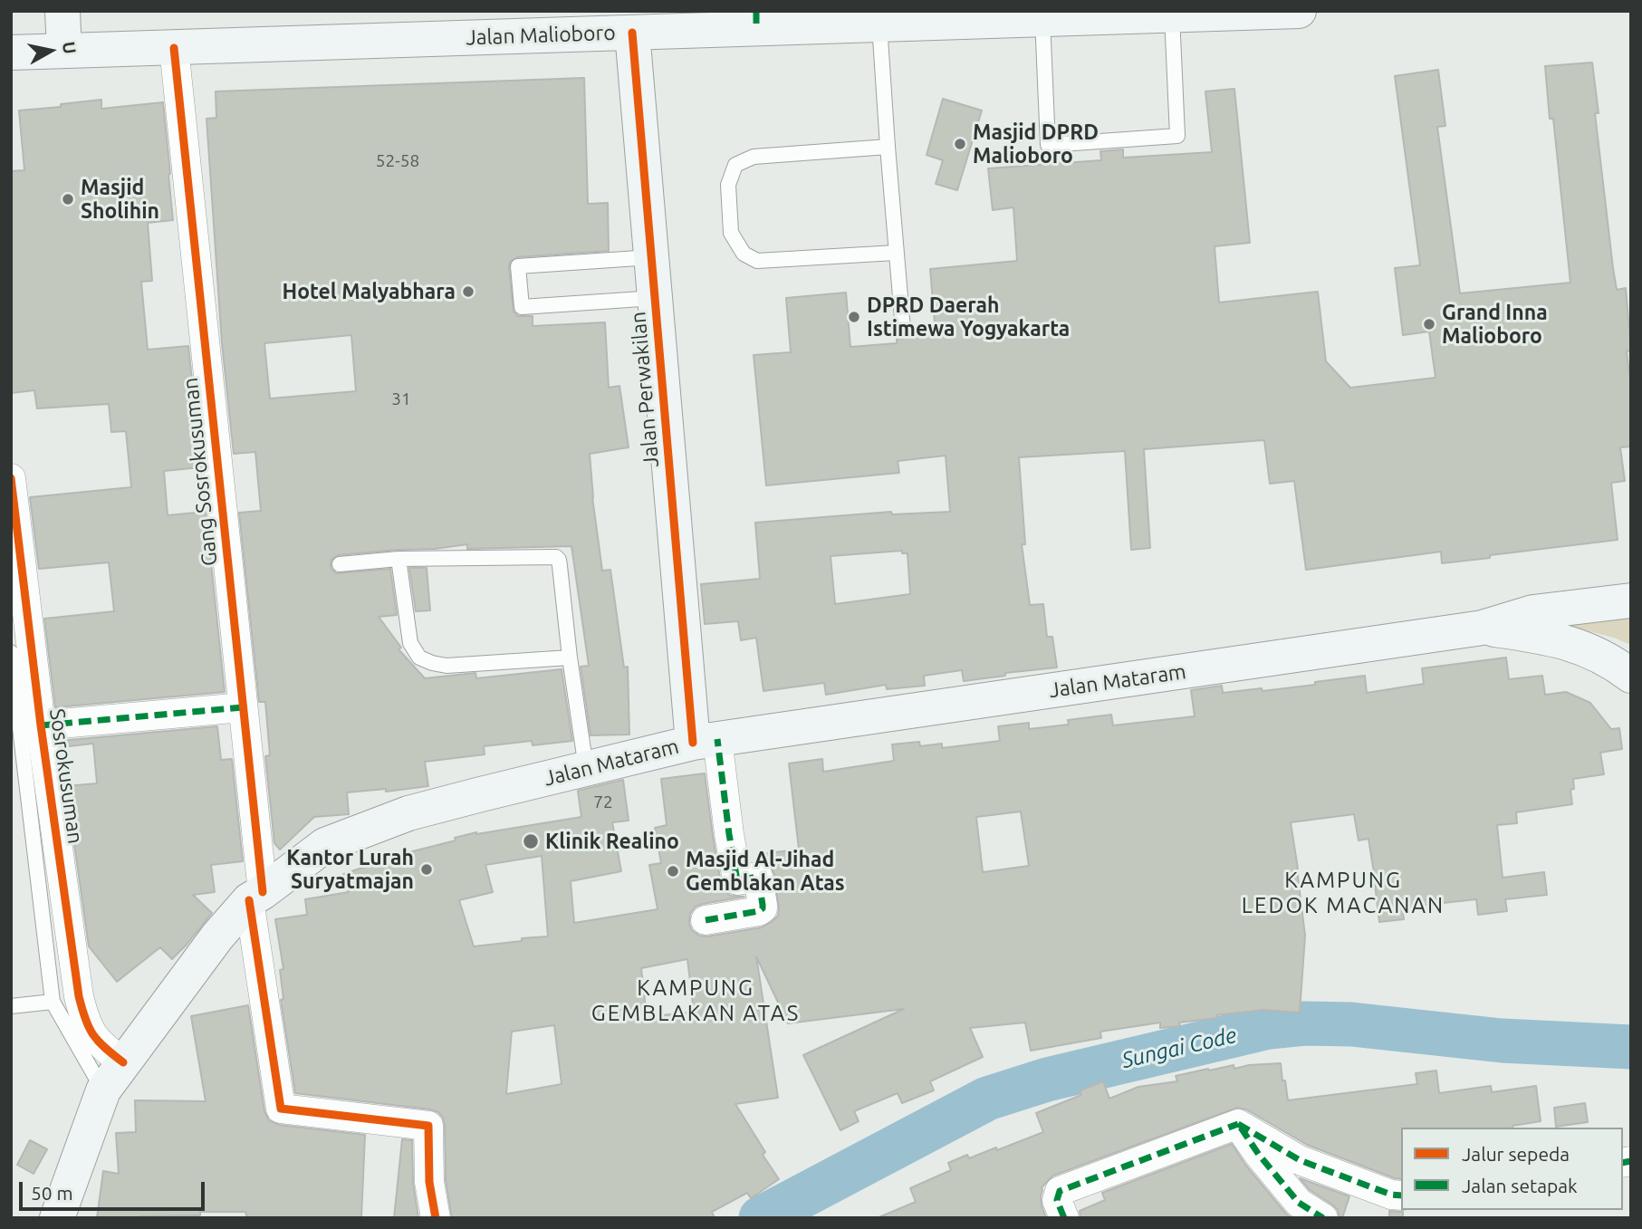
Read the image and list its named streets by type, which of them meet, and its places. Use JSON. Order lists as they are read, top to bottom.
{
  "streets": {
    "main road": ["Jalan Malioboro", "Jalan Perwakilan", "Jalan Mataram"],
    "street": ["Gang Sosrokusuman", "Sosrokusuman"]
  },
  "crossings": [
    ["Jalan Malioboro", "Jalan Perwakilan"],
    ["Jalan Malioboro", "Gang Sosrokusuman"],
    ["Jalan Perwakilan", "Jalan Mataram"],
    ["Gang Sosrokusuman", "Jalan Mataram"],
    ["Jalan Mataram", "Sosrokusuman"]
  ],
  "districts": ["KAMPUNG LEDOK MACANAN", "KAMPUNG GEMBLAKAN ATAS"],
  "water": ["Sungai Code"],
  "places": [
    "Masjid DPRD Malioboro",
    "Masjid Sholihin",
    "Hotel Malyabhara",
    "DPRD Daerah Istimewa Yogyakarta",
    "Grand Inna Malioboro",
    "Klinik Realino",
    "Kantor Lurah Suryatmajan",
    "Masjid Al-Jihad Gemblakan Atas"
  ],
  "house_numbers": ["52-58", "31", "72"],
  "legend": ["Jalur sepeda", "Jalan setapak"],
  "scale_bar": "50 m",
  "north": "right"
}
